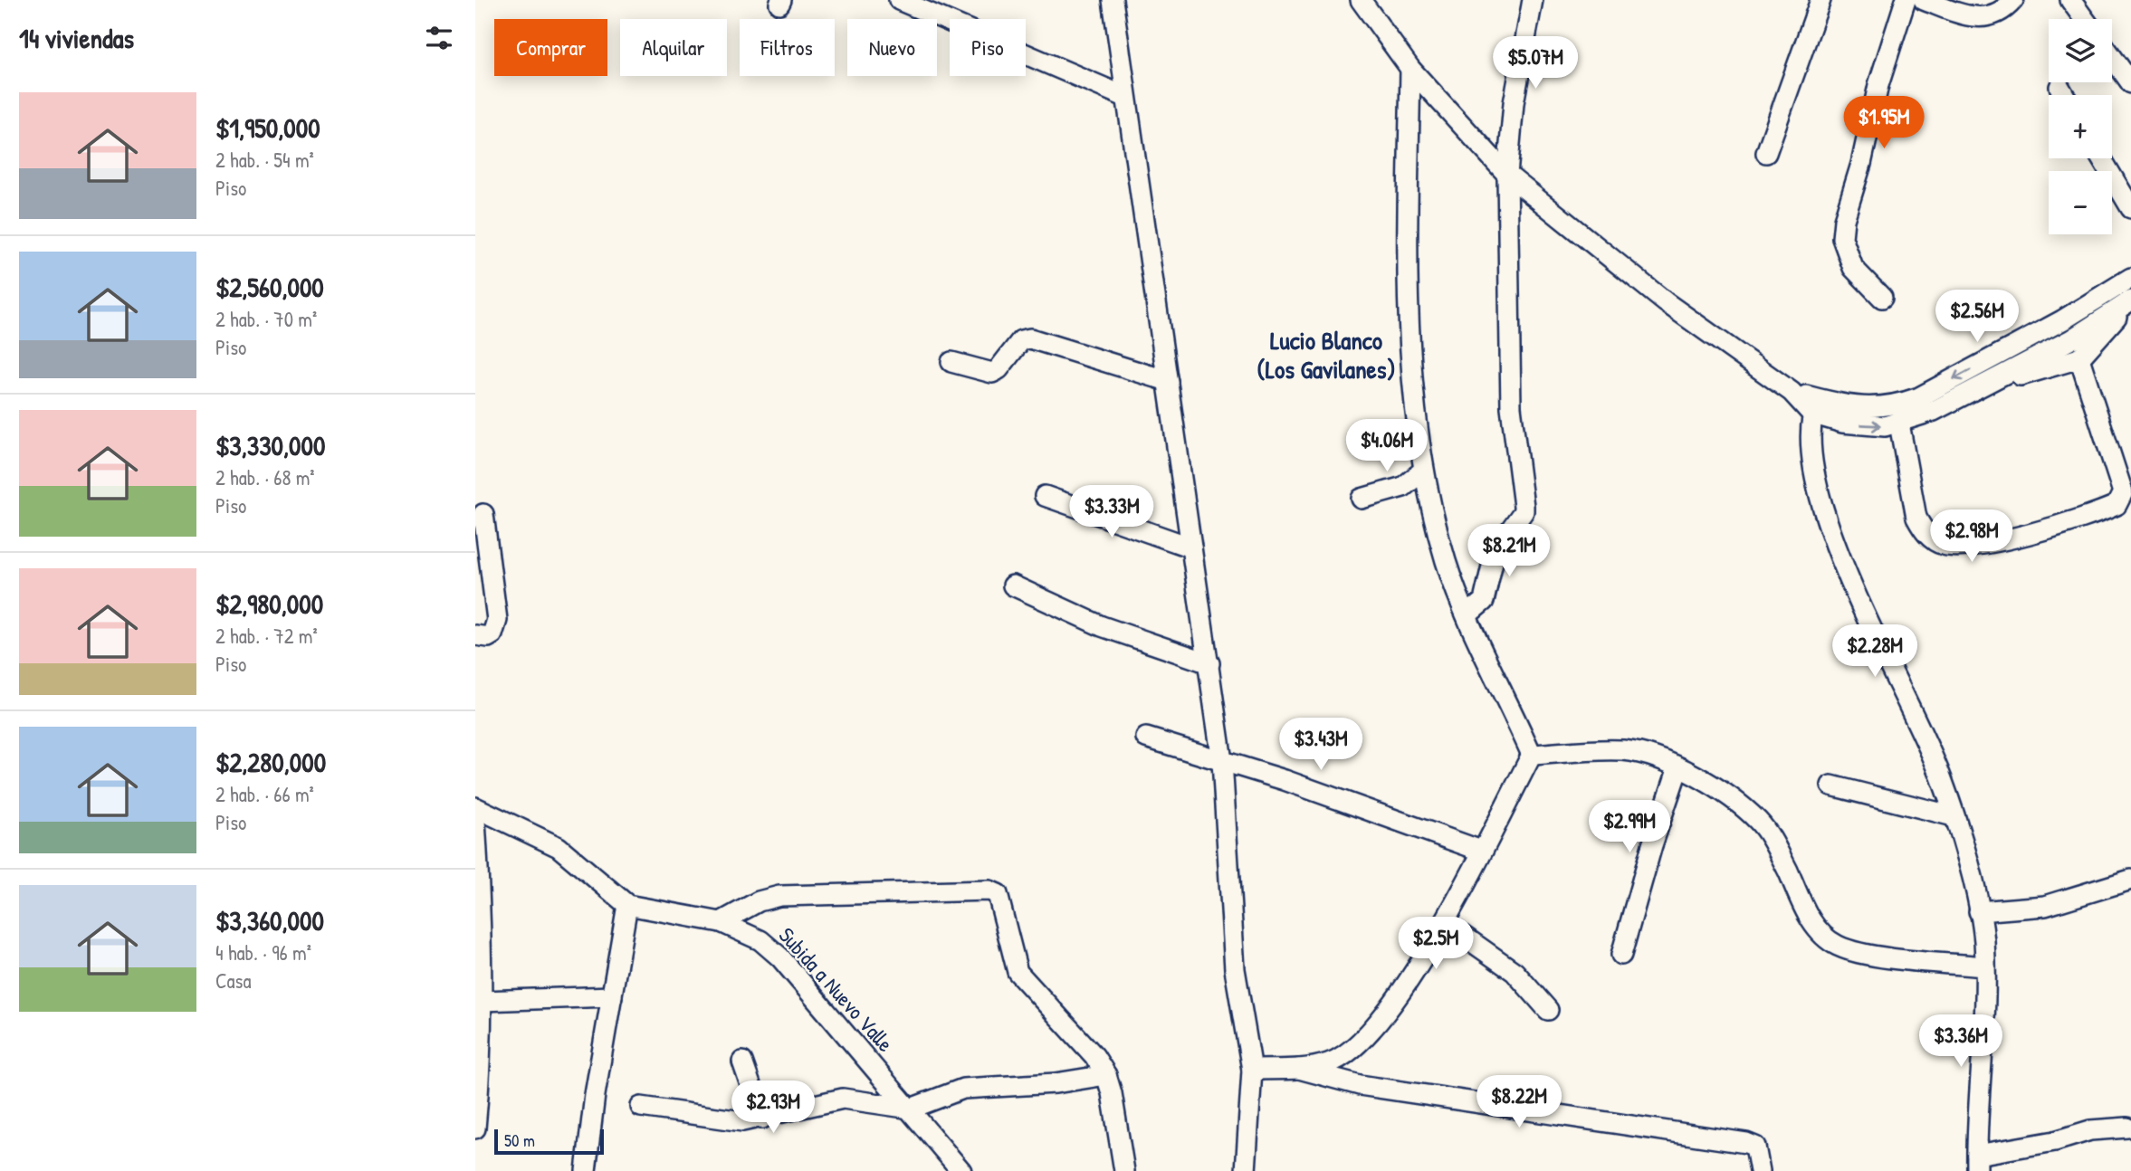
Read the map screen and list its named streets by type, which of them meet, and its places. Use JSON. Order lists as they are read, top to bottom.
{
  "streets": {
    "street": ["Subida a Nuevo Valle"]
  },
  "districts": ["Lucio Blanco (Los Gavilanes)"],
  "scale_bar": "50 m",
  "page": {
    "heading": "14 viviendas",
    "map_buttons": ["+", "−"],
    "chip": [
      "Comprar",
      "Alquilar",
      "Filtros",
      "Nuevo",
      "Piso"
    ],
    "price": [
      "$5.07M",
      "$1.95M",
      "$2.56M",
      "$4.06M",
      "$3.33M",
      "$2.98M",
      "$8.21M",
      "$2.28M",
      "$3.43M",
      "$2.99M",
      "$2.5M",
      "$3.36M",
      "$8.22M",
      "$2.93M"
    ],
    "list": [
      {
        "name": "$1,950,000",
        "note": "2 hab. · 54 m² · Piso"
      },
      {
        "name": "$2,560,000",
        "note": "2 hab. · 70 m² · Piso"
      },
      {
        "name": "$3,330,000",
        "note": "2 hab. · 68 m² · Piso"
      },
      {
        "name": "$2,980,000",
        "note": "2 hab. · 72 m² · Piso"
      },
      {
        "name": "$2,280,000",
        "note": "2 hab. · 66 m² · Piso"
      },
      {
        "name": "$3,360,000",
        "note": "4 hab. · 96 m² · Casa"
      }
    ],
    "scale": "50 m"
  }
}
